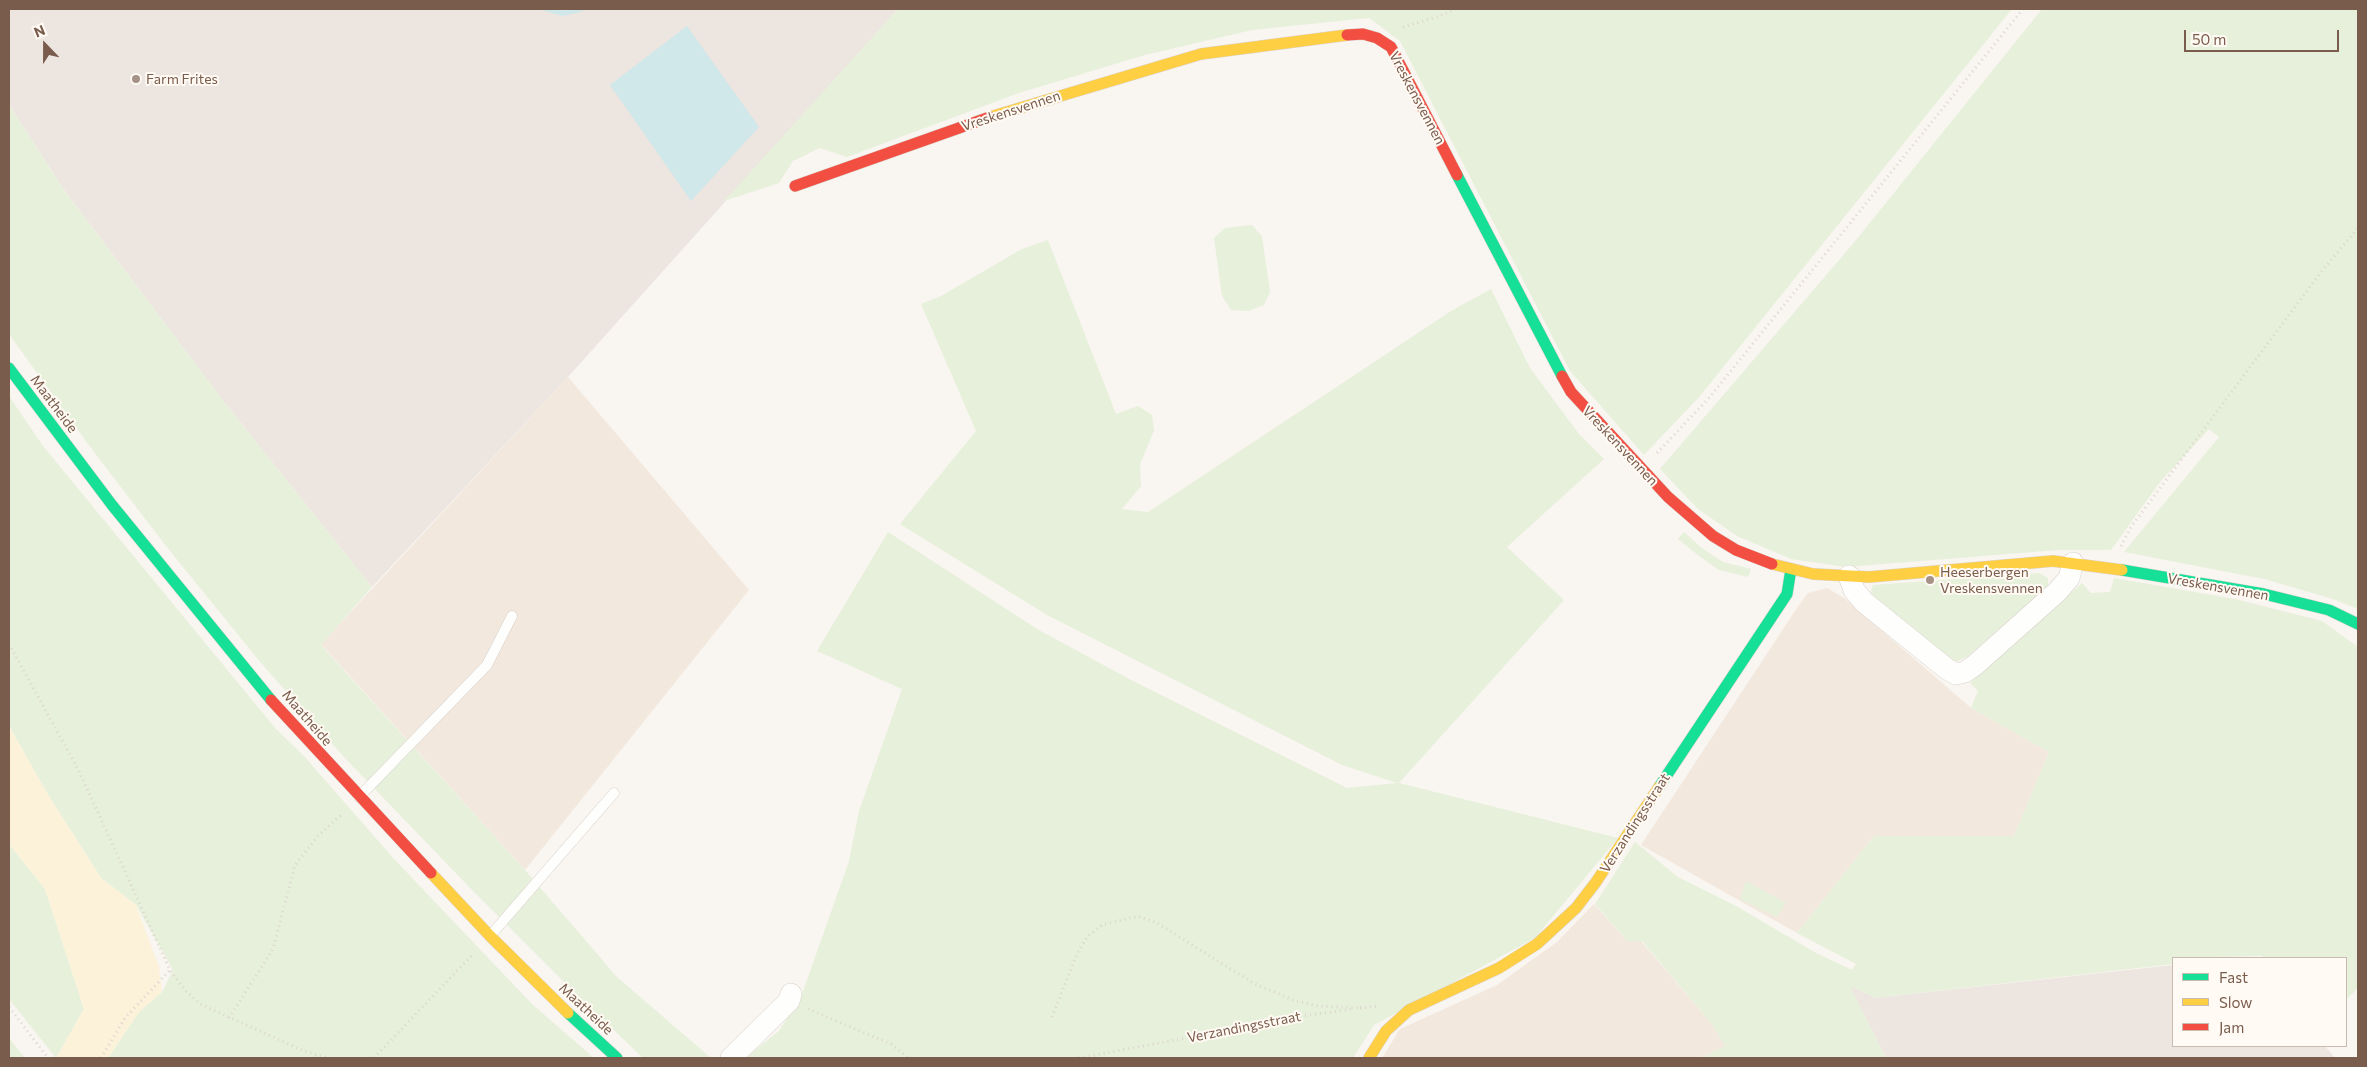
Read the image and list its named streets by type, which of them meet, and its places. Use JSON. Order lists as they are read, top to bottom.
{
  "streets": {
    "street": ["Vreskensvennen", "Maatheide", "Verzandingsstraat"]
  },
  "crossings": [
    ["Vreskensvennen", "Verzandingsstraat"]
  ],
  "places": ["Farm Frites", "Heeserbergen Vreskensvennen"],
  "legend": ["Fast", "Slow", "Jam"],
  "scale_bar": "50 m",
  "north": "top"
}
